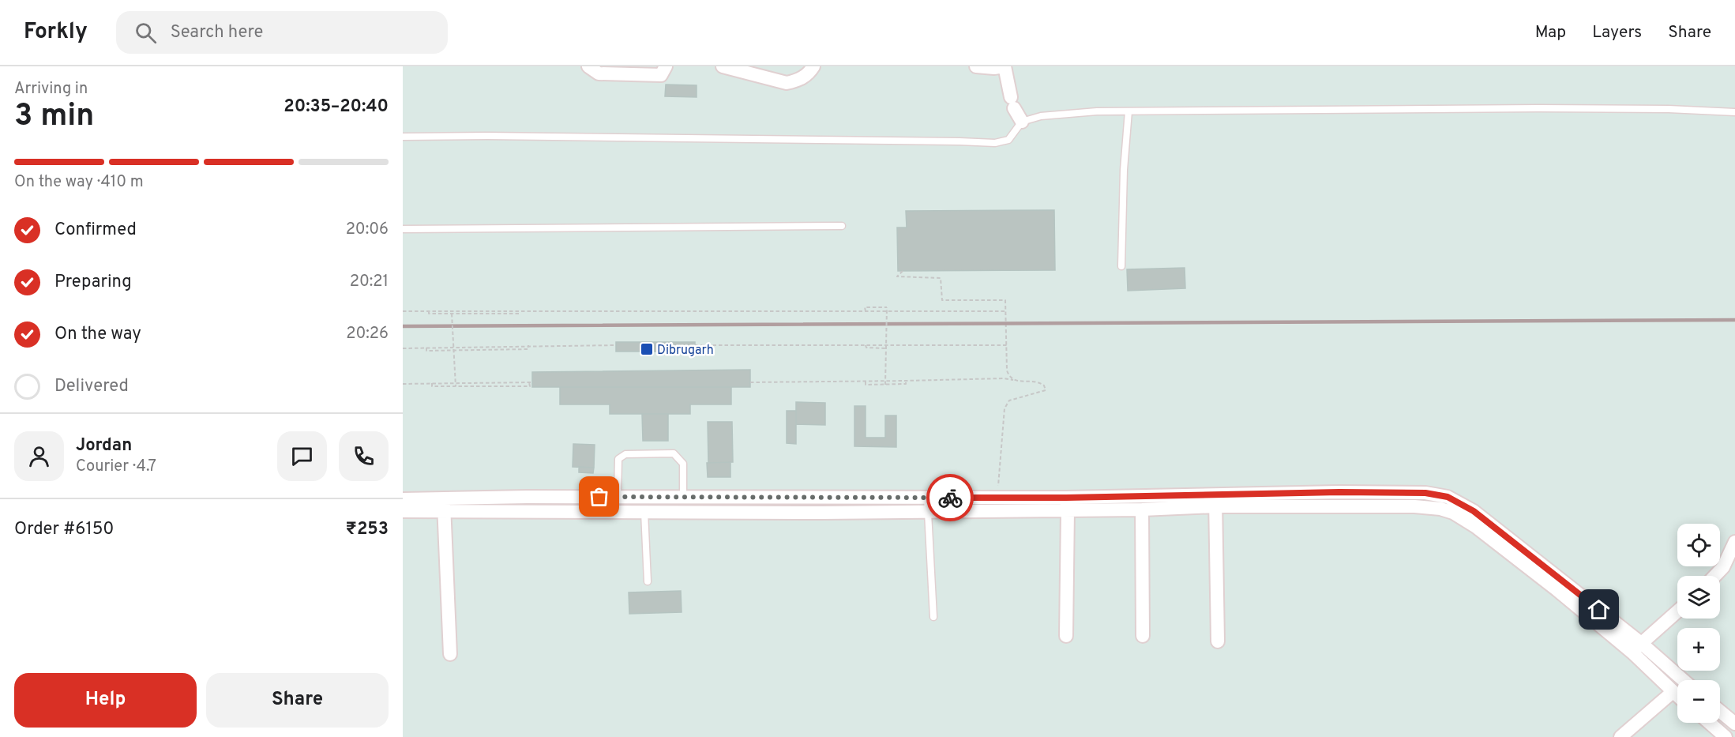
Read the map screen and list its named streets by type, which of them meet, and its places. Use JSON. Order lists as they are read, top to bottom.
{
  "places": {
    "transit": ["Dibrugarh"]
  },
  "page": {
    "header": "Forkly",
    "search": "Search here",
    "nav": ["Map", "Layers", "Share"],
    "heading": ["3 min", "Arriving in", "20:35–20:40"],
    "panel": [
      "Jordan",
      "Courier · 4.7",
      "Order #6150",
      "₹253"
    ],
    "bar": "On the way · 410 m",
    "list": [
      ["Confirmed", "20:06"],
      ["Preparing", "20:21"],
      ["On the way", "20:26"],
      "Delivered"
    ],
    "map_buttons": ["+", "−"],
    "buttons": ["Help", "Share"]
  }
}
